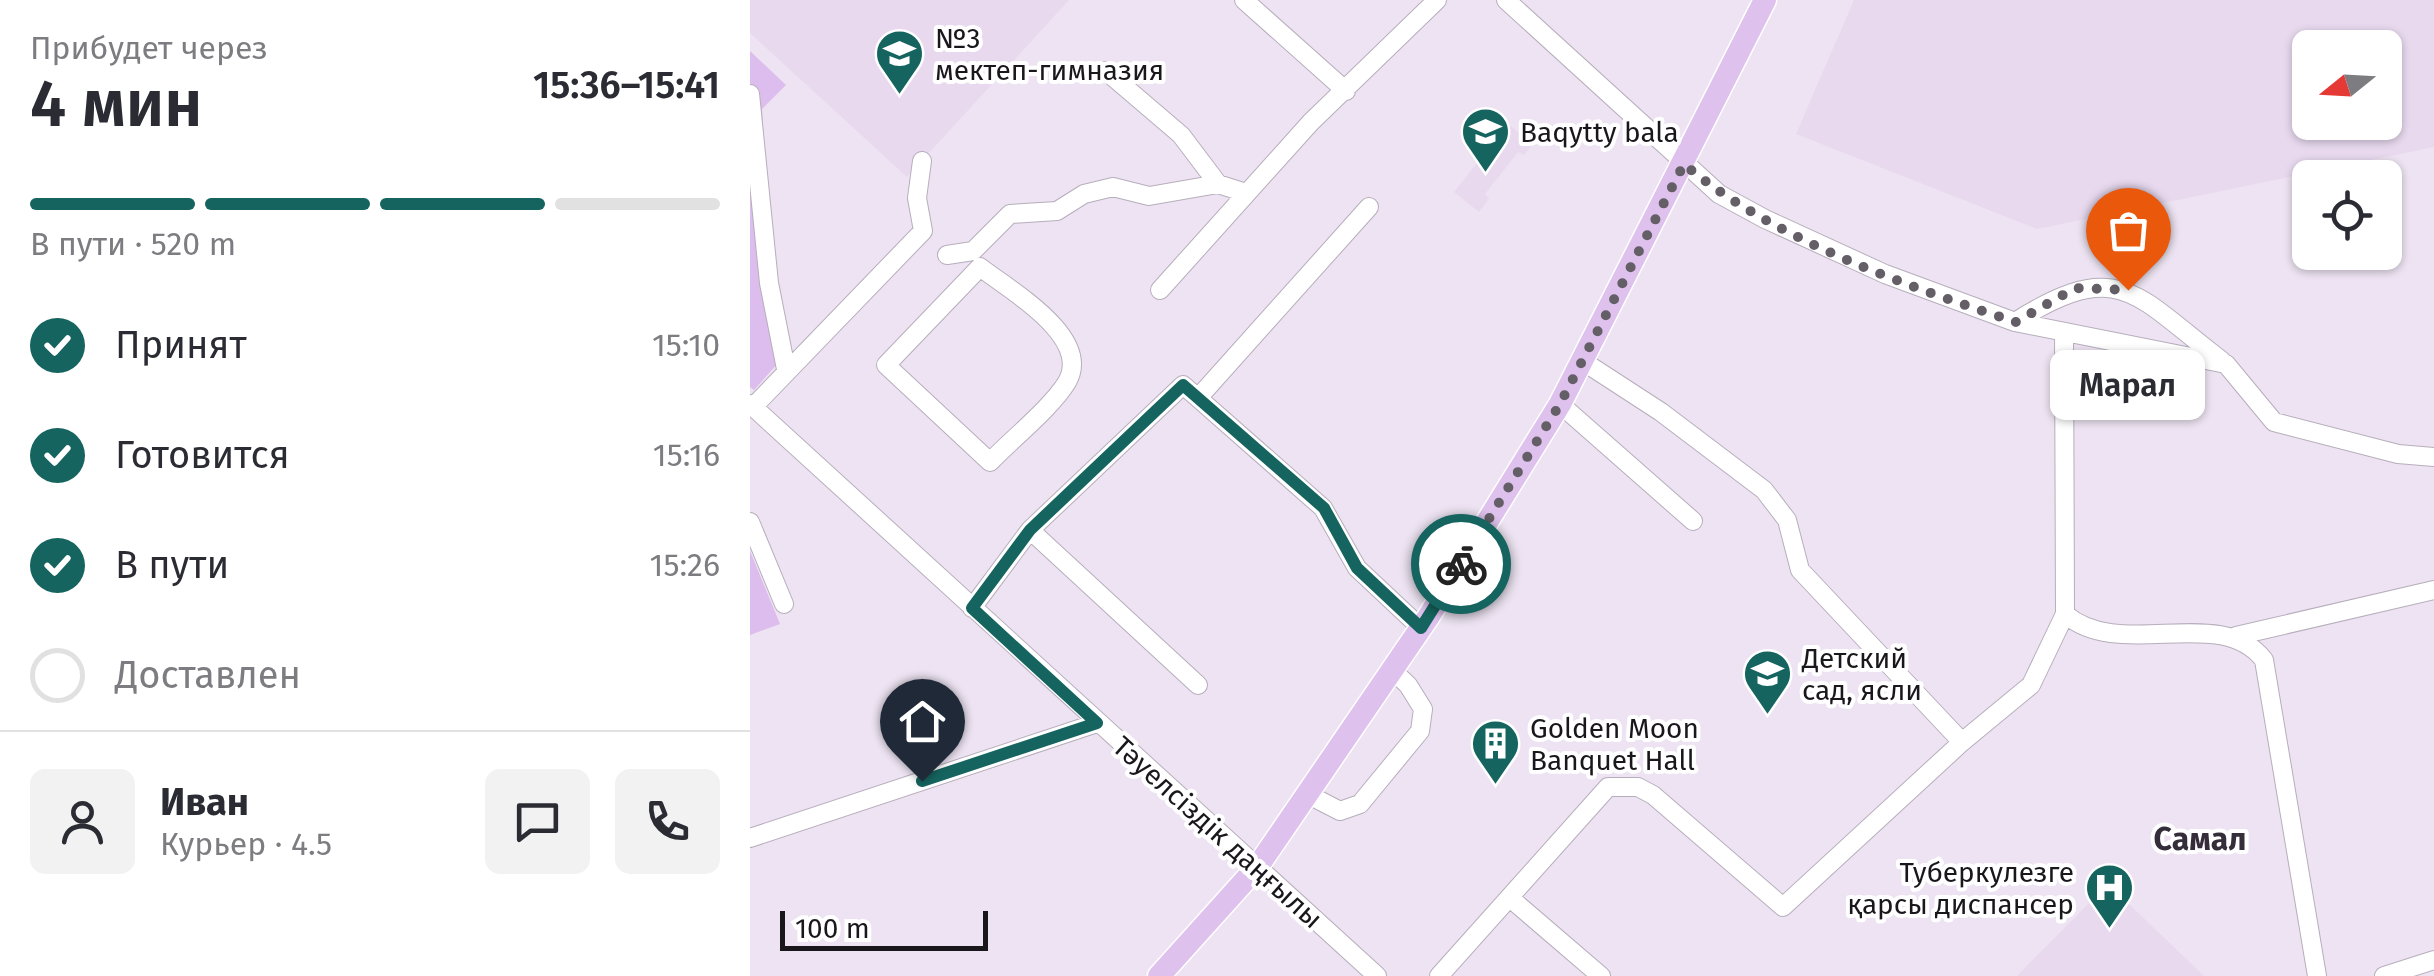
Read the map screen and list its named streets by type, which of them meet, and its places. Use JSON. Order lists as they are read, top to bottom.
{
  "streets": {
    "street": ["Тәуелсіздік даңғылы"]
  },
  "districts": ["Самал"],
  "places": {
    "school or university": ["№3 мектеп-гимназия", "Baqytty bala", "Детский сад, ясли"],
    "other": ["Марал"],
    "building": ["Golden Moon Banquet Hall"],
    "hospital": ["Туберкулезге қарсы диспансер"]
  },
  "scale_bar": "100 m",
  "north": "left",
  "page": {
    "heading": ["4 мин", "Прибудет через", "15:36–15:41"],
    "panel": ["Иван", "Курьер · 4.5"],
    "bar": "В пути · 520 m",
    "list": [
      ["Принят", "15:10"],
      ["Готовится", "15:16"],
      ["В пути", "15:26"],
      "Доставлен"
    ],
    "bubble": "Марал",
    "scale": "100 m"
  }
}
